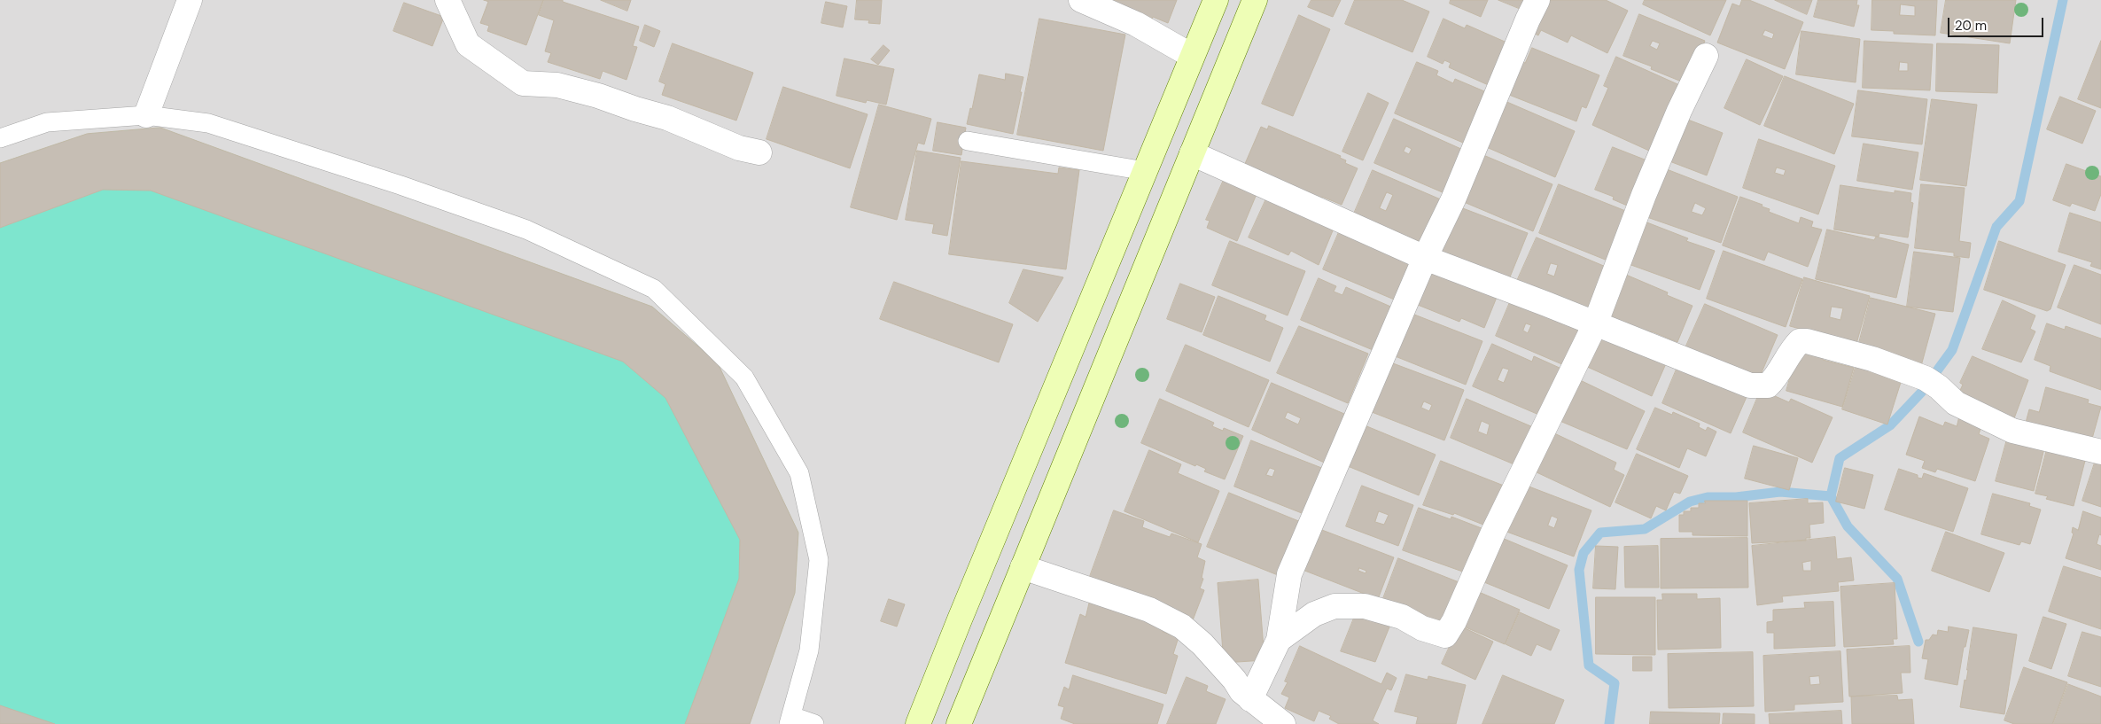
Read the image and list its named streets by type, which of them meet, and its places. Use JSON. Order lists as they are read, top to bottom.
{
  "scale_bar": "20 m"
}
